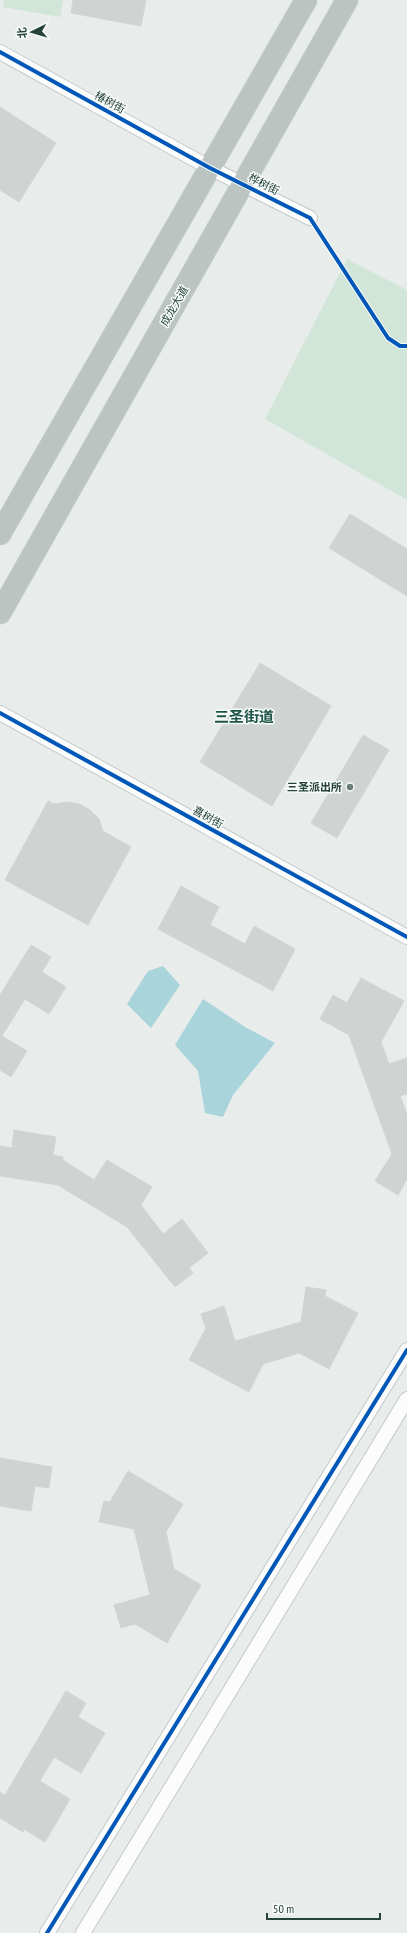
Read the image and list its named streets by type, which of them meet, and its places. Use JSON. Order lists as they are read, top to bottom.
{
  "streets": {
    "highway": ["成龙大道"],
    "street": ["椿树街", "桦树街", "喜树街"]
  },
  "crossings": [
    ["椿树街", "桦树街"],
    ["桦树街", "成龙大道"]
  ],
  "districts": ["三圣街道"],
  "places": ["三圣派出所"],
  "scale_bar": "50 m",
  "north": "left"
}
